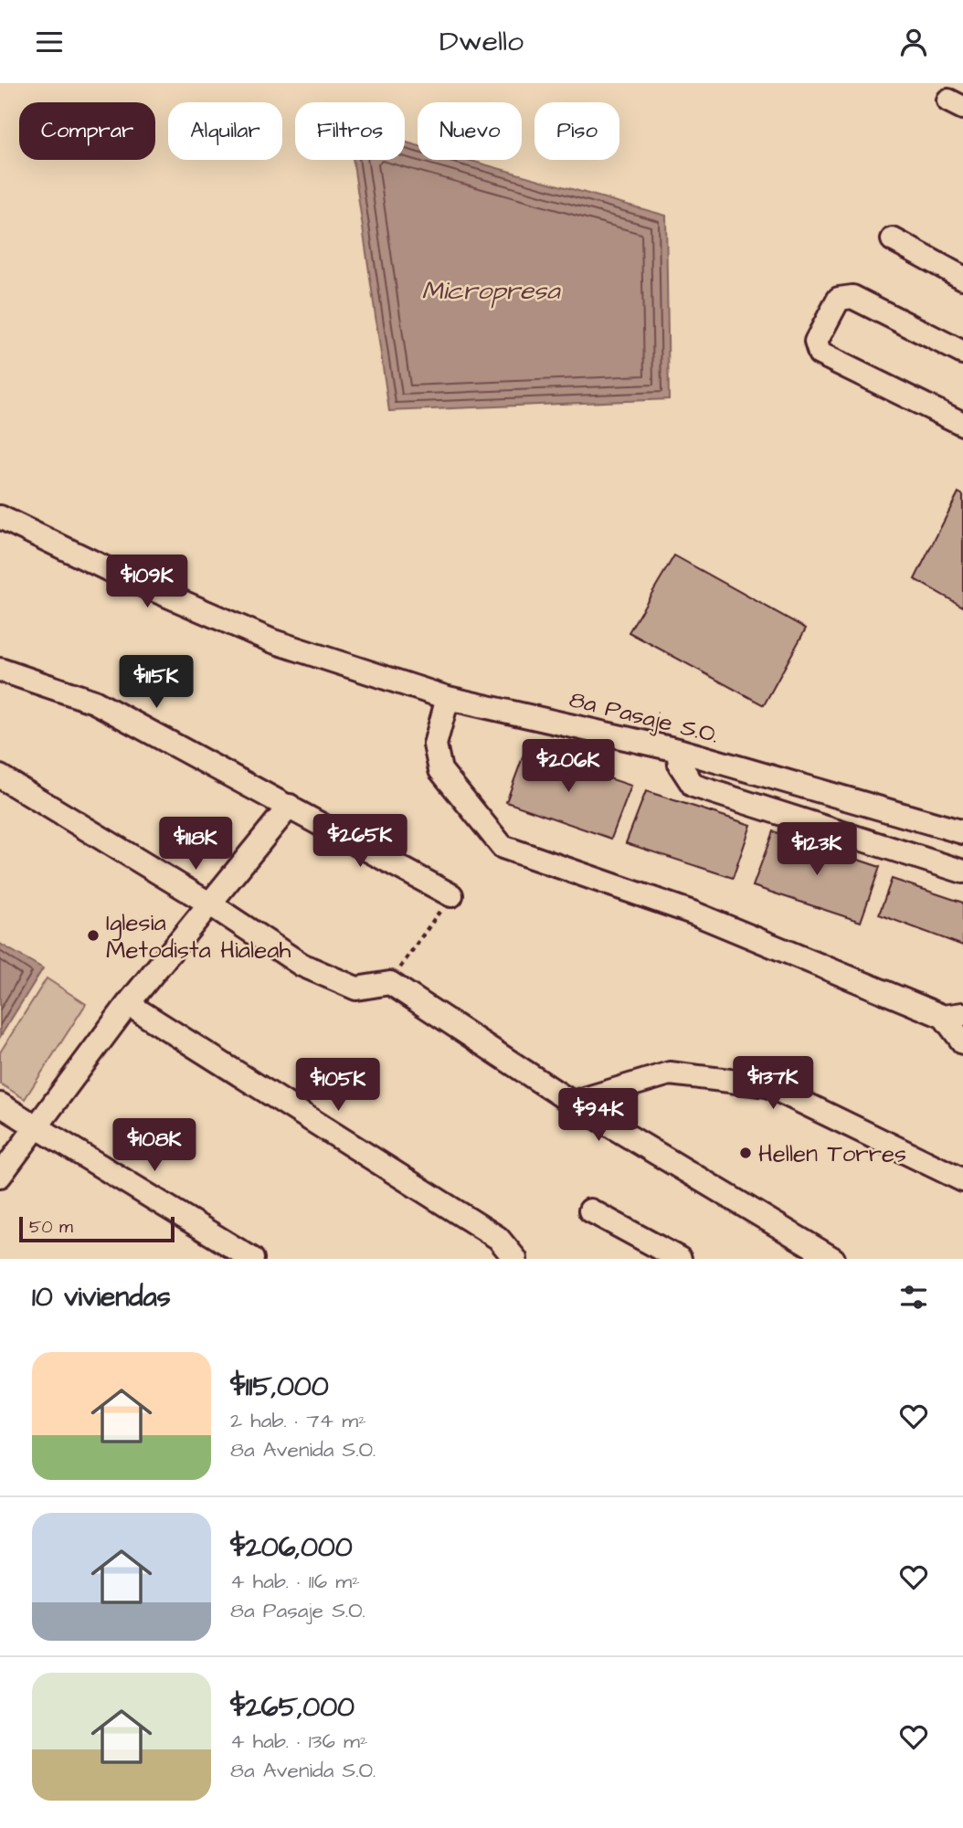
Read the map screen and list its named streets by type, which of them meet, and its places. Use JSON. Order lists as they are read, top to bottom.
{
  "streets": {
    "street": ["8a Pasaje S.O."]
  },
  "water": ["Micropresa"],
  "places": ["Iglesia Metodista Hialeah", "Hellen Torres"],
  "scale_bar": "50 m",
  "page": {
    "header": "Dwello",
    "chip": [
      "Comprar",
      "Alquilar",
      "Filtros",
      "Nuevo",
      "Piso"
    ],
    "price": [
      "$109K",
      "$115K",
      "$206K",
      "$265K",
      "$118K",
      "$123K",
      "$137K",
      "$105K",
      "$94K",
      "$108K"
    ],
    "scale": "50 m",
    "heading": "10 viviendas",
    "list": [
      {
        "name": "$115,000",
        "note": "2 hab. · 74 m² · 8a Avenida S.O."
      },
      {
        "name": "$206,000",
        "note": "4 hab. · 116 m² · 8a Pasaje S.O."
      },
      {
        "name": "$265,000",
        "note": "4 hab. · 136 m² · 8a Avenida S.O."
      }
    ]
  }
}
